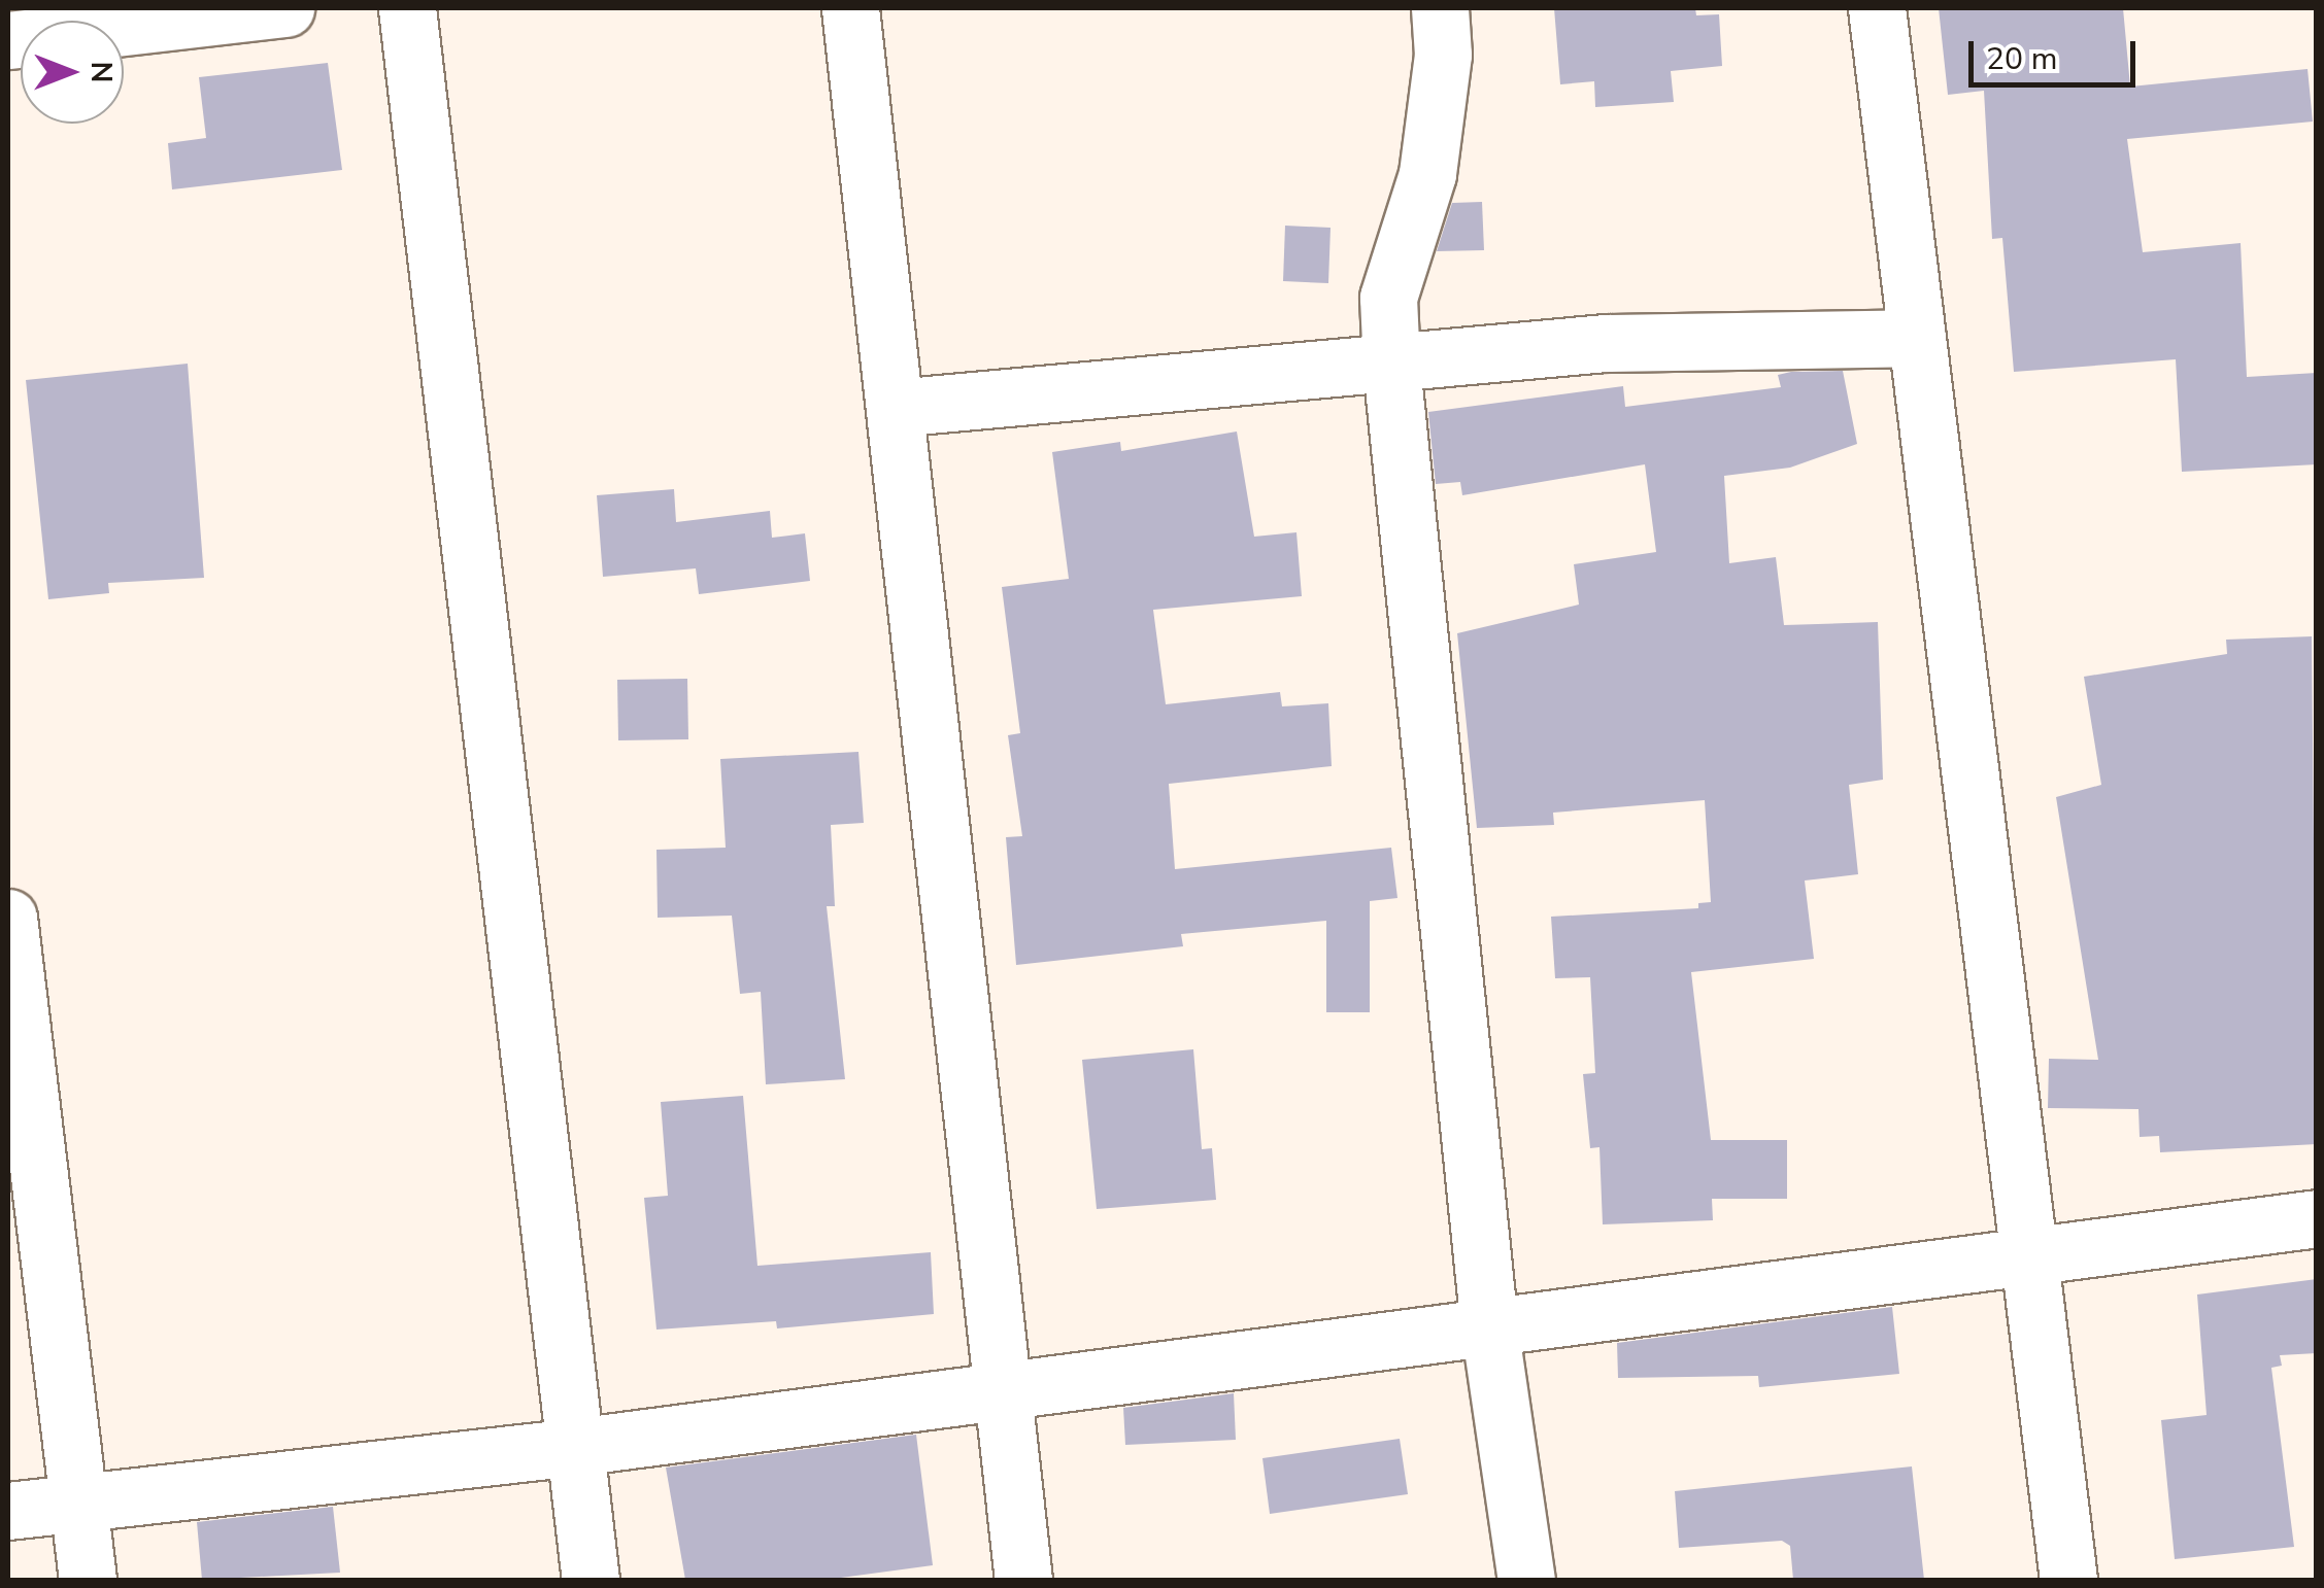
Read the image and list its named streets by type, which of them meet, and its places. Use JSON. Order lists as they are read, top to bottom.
{
  "scale_bar": "20 m",
  "north": "right"
}
